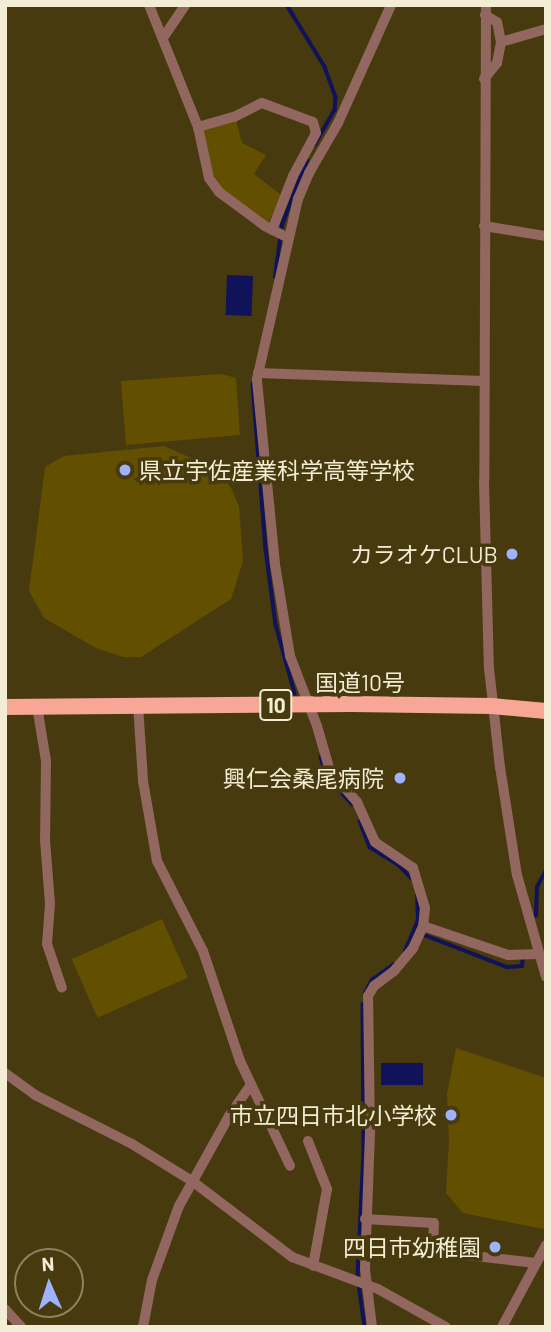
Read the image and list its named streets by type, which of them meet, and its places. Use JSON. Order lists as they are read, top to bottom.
{
  "streets": {
    "highway": ["国道10号", "10"]
  },
  "places": [
    "県立宇佐産業科学高等学校",
    "カラオケCLUB",
    "興仁会桑尾病院",
    "市立四日市北小学校",
    "四日市幼稚園"
  ],
  "north": "top"
}
